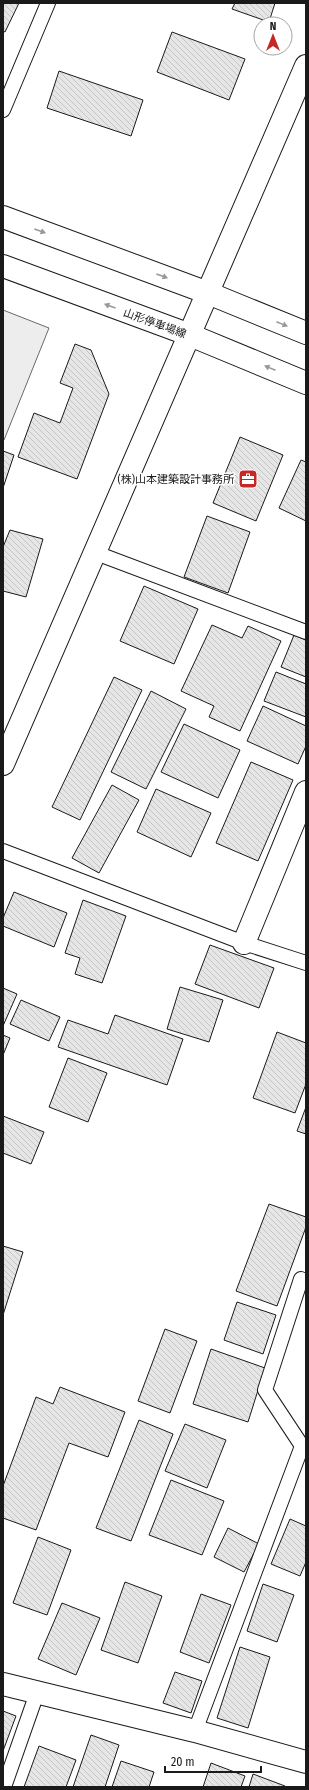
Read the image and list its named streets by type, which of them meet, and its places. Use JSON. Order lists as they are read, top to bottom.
{
  "streets": {
    "street": ["山形停車場線"]
  },
  "places": {
    "office": ["(株)山本建築設計事務所"]
  },
  "scale_bar": "20 m",
  "north": "top"
}
